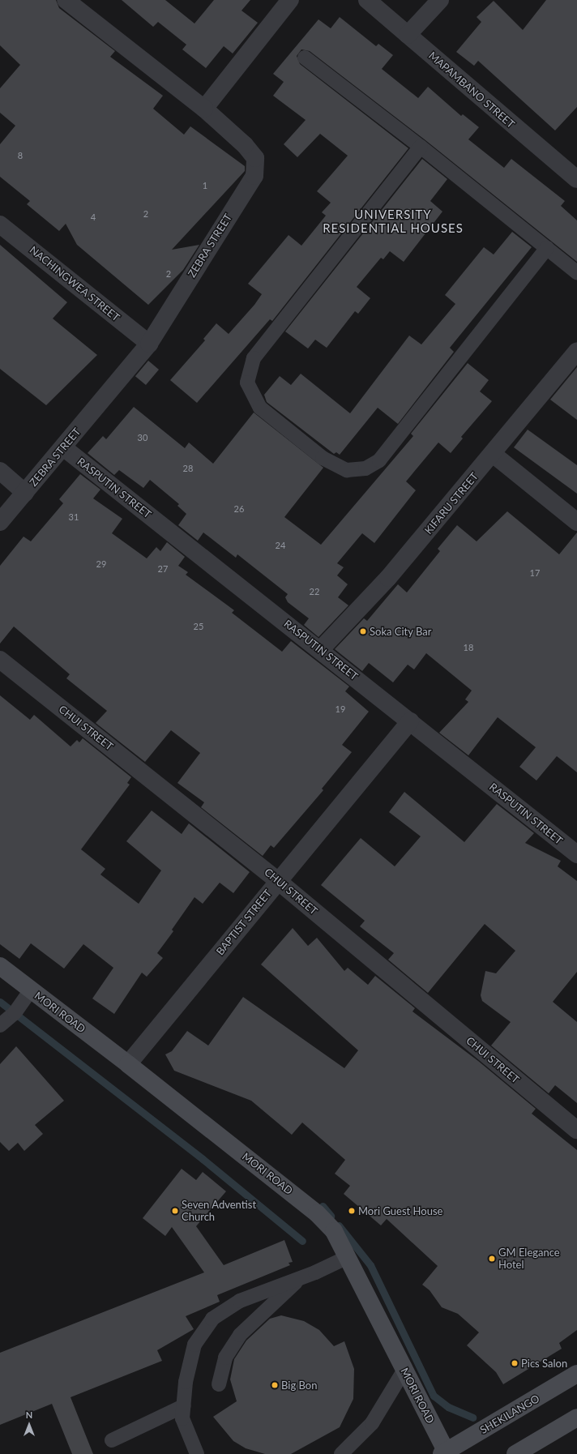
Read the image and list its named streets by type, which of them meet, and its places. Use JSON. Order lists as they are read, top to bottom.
{
  "streets": {
    "street": [
      "MAPAMBANO STREET",
      "ZEBRA STREET",
      "NACHINGWEA STREET",
      "RASPUTIN STREET",
      "KIFARU STREET",
      "CHUI STREET",
      "BAPTIST STREET",
      "MORI ROAD",
      "SHEKILANGO"
    ]
  },
  "crossings": [
    ["ZEBRA STREET", "NACHINGWEA STREET"],
    ["ZEBRA STREET", "RASPUTIN STREET"],
    ["RASPUTIN STREET", "KIFARU STREET"],
    ["RASPUTIN STREET", "BAPTIST STREET"],
    ["CHUI STREET", "BAPTIST STREET"],
    ["BAPTIST STREET", "MORI ROAD"],
    ["MORI ROAD", "SHEKILANGO"]
  ],
  "districts": ["UNIVERSITY RESIDENTIAL HOUSES"],
  "places": [
    "Soka City Bar",
    "Seven Adventist Church",
    "Mori Guest House",
    "GM Elegance Hotel",
    "Pics Salon",
    "Big Bon"
  ],
  "house_numbers": [
    "8",
    "1",
    "2",
    "4",
    "2",
    "30",
    "28",
    "26",
    "31",
    "24",
    "29",
    "27",
    "17",
    "22",
    "25",
    "18",
    "19"
  ],
  "north": "top"
}
